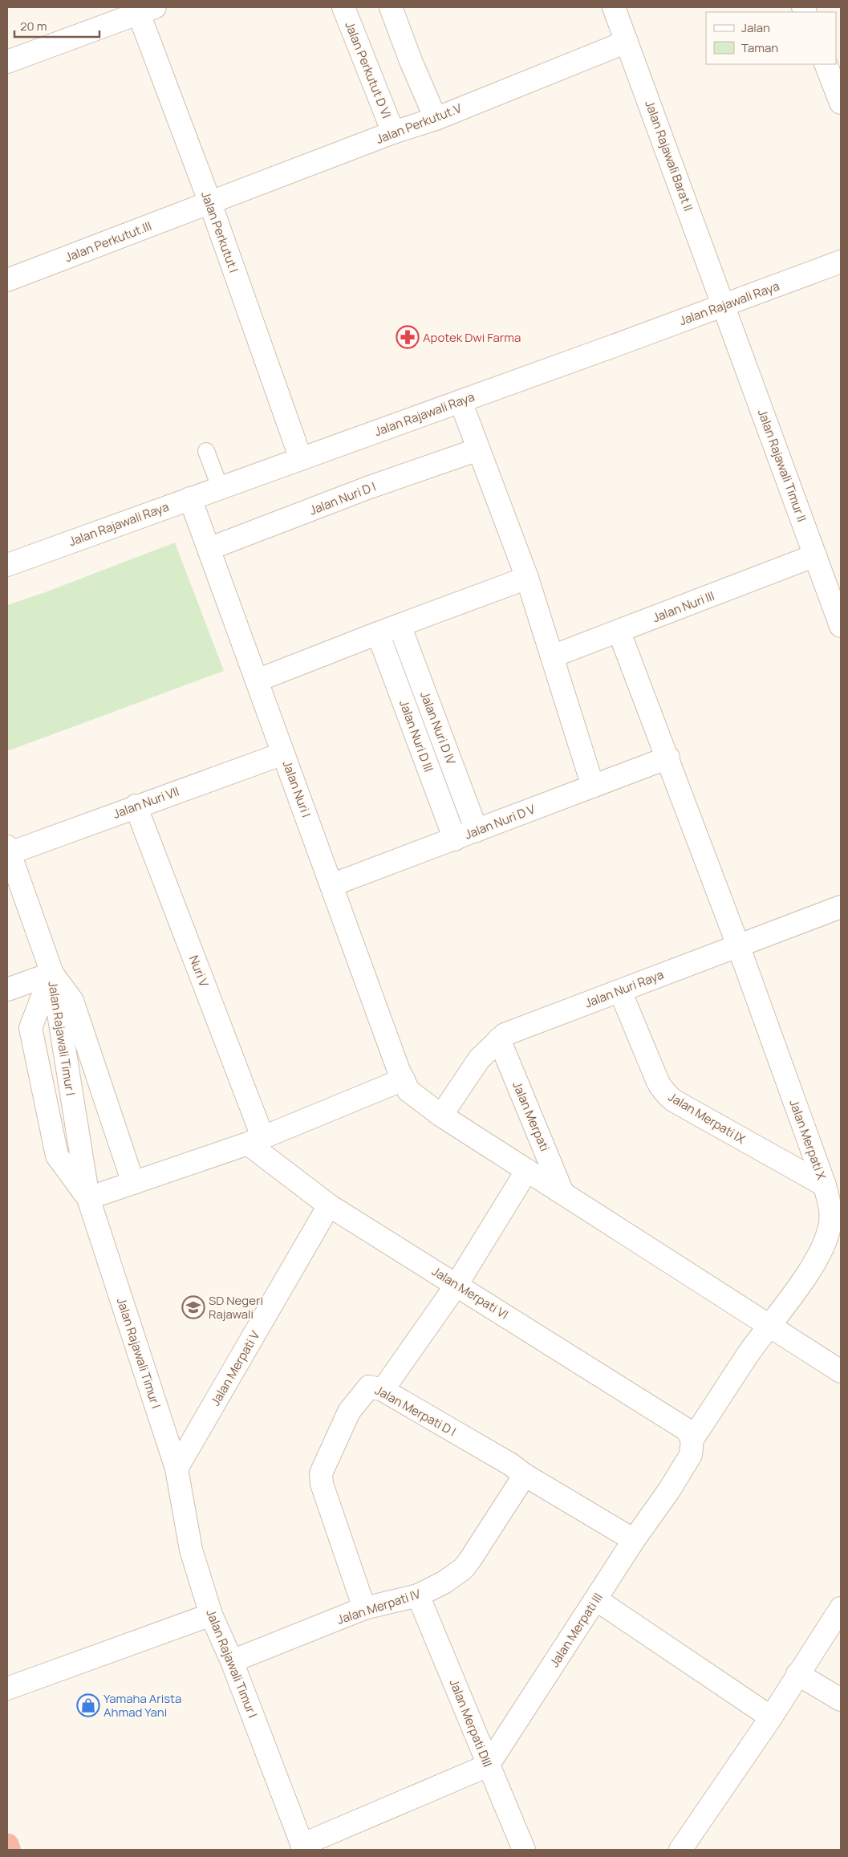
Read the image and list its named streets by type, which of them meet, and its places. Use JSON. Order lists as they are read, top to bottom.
{
  "streets": {
    "street": [
      "Jalan Perkutut D VI",
      "Jalan Perkutut.V",
      "Jalan Rajawali Barat II",
      "Jalan Perkutut I",
      "Jalan Perkutut.III",
      "Jalan Rajawali Raya",
      "Jalan Rajawali Timur II",
      "Jalan Nuri D I",
      "Jalan Nuri III",
      "Jalan Nuri D IV",
      "Jalan Nuri D III",
      "Jalan Nuri I",
      "Jalan Nuri VII",
      "Jalan Nuri D V",
      "Nuri V",
      "Jalan Nuri Raya",
      "Jalan Rajawali Timur I",
      "Jalan Merpati",
      "Jalan Merpati IX",
      "Jalan Merpati X",
      "Jalan Merpati VI",
      "Jalan Merpati V",
      "Jalan Merpati D I",
      "Jalan Merpati IV",
      "Jalan Merpati III",
      "Jalan Merpati DIII"
    ]
  },
  "crossings": [
    ["Jalan Perkutut D VI", "Jalan Perkutut.V"],
    ["Jalan Perkutut.V", "Jalan Rajawali Barat II"],
    ["Jalan Perkutut.V", "Jalan Perkutut I"],
    ["Jalan Perkutut.V", "Jalan Perkutut.III"],
    ["Jalan Rajawali Barat II", "Jalan Rajawali Raya"],
    ["Jalan Rajawali Barat II", "Jalan Rajawali Timur II"],
    ["Jalan Perkutut I", "Jalan Perkutut.III"],
    ["Jalan Perkutut I", "Jalan Rajawali Raya"],
    ["Jalan Rajawali Raya", "Jalan Rajawali Timur II"],
    ["Jalan Rajawali Raya", "Jalan Nuri I"],
    ["Jalan Rajawali Timur II", "Jalan Nuri III"],
    ["Jalan Nuri D I", "Jalan Nuri I"],
    ["Jalan Nuri III", "Jalan Merpati X"],
    ["Jalan Nuri D IV", "Jalan Nuri D V"],
    ["Jalan Nuri D III", "Jalan Nuri D V"],
    ["Jalan Nuri I", "Jalan Nuri VII"],
    ["Jalan Nuri I", "Jalan Nuri D V"],
    ["Jalan Nuri I", "Jalan Nuri Raya"],
    ["Jalan Nuri I", "Jalan Merpati"],
    ["Jalan Nuri I", "Jalan Merpati X"],
    ["Jalan Nuri I", "Jalan Merpati III"],
    ["Jalan Nuri VII", "Nuri V"],
    ["Jalan Nuri VII", "Jalan Rajawali Timur I"],
    ["Jalan Nuri D V", "Jalan Merpati X"],
    ["Nuri V", "Jalan Merpati VI"],
    ["Jalan Nuri Raya", "Jalan Merpati"],
    ["Jalan Nuri Raya", "Jalan Merpati IX"],
    ["Jalan Nuri Raya", "Jalan Merpati X"],
    ["Jalan Rajawali Timur I", "Jalan Merpati V"],
    ["Jalan Rajawali Timur I", "Jalan Merpati IV"],
    ["Jalan Merpati IX", "Jalan Merpati X"],
    ["Jalan Merpati X", "Jalan Merpati III"],
    ["Jalan Merpati VI", "Jalan Merpati V"],
    ["Jalan Merpati VI", "Jalan Merpati III"],
    ["Jalan Merpati D I", "Jalan Merpati IV"],
    ["Jalan Merpati D I", "Jalan Merpati III"],
    ["Jalan Merpati IV", "Jalan Merpati DIII"],
    ["Jalan Merpati III", "Jalan Merpati DIII"]
  ],
  "places": {
    "pharmacy": ["Apotek Dwi Farma"],
    "school or university": ["SD Negeri Rajawali"],
    "shop": ["Yamaha Arista Ahmad Yani"]
  },
  "legend": ["Jalan", "Taman"],
  "scale_bar": "20 m"
}
